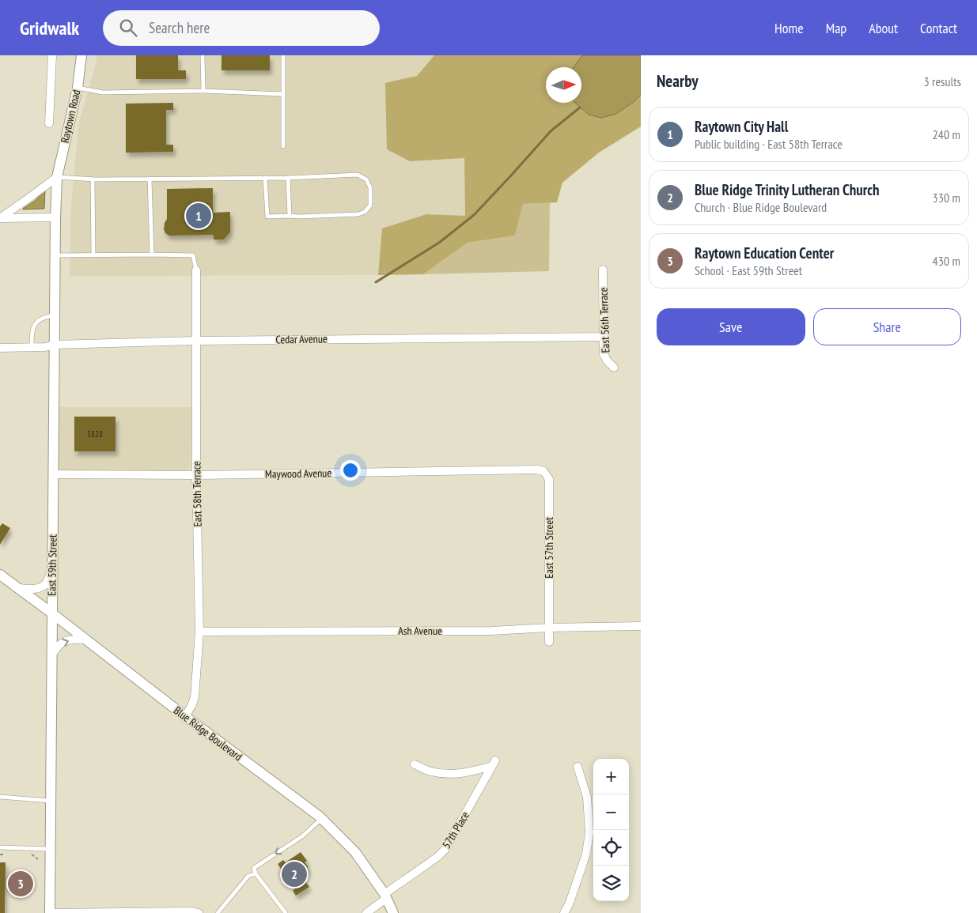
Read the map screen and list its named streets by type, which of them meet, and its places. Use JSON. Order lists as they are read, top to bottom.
{
  "streets": {
    "street": [
      "Raytown Road",
      "East 56th Terrace",
      "Cedar Avenue",
      "Maywood Avenue",
      "East 58th Terrace",
      "East 57th Street",
      "East 59th Street",
      "Ash Avenue",
      "Blue Ridge Boulevard",
      "57th Place"
    ]
  },
  "crossings": [
    ["Raytown Road", "East 59th Street"],
    ["East 56th Terrace", "Cedar Avenue"],
    ["Cedar Avenue", "East 58th Terrace"],
    ["Cedar Avenue", "East 59th Street"],
    ["Maywood Avenue", "East 58th Terrace"],
    ["Maywood Avenue", "East 57th Street"],
    ["Maywood Avenue", "East 59th Street"],
    ["East 58th Terrace", "Ash Avenue"],
    ["East 58th Terrace", "Blue Ridge Boulevard"],
    ["East 57th Street", "Ash Avenue"],
    ["East 59th Street", "Blue Ridge Boulevard"],
    ["Blue Ridge Boulevard", "57th Place"]
  ],
  "house_numbers": ["5828"],
  "north": "right",
  "page": {
    "header": "Gridwalk",
    "search": "Search here",
    "nav": [
      "Home",
      "Map",
      "About",
      "Contact"
    ],
    "heading": ["Nearby", "3 results"],
    "list": [
      {
        "mark": "1",
        "name": "Raytown City Hall",
        "note": "Public building · East 58th Terrace",
        "value": "240 m"
      },
      {
        "mark": "2",
        "name": "Blue Ridge Trinity Lutheran Church",
        "note": "Church · Blue Ridge Boulevard",
        "value": "330 m"
      },
      {
        "mark": "3",
        "name": "Raytown Education Center",
        "note": "School · East 59th Street",
        "value": "430 m"
      }
    ],
    "pins": ["1", "2", "3"],
    "buttons": ["Save", "Share"],
    "map_buttons": ["+", "−"]
  }
}
